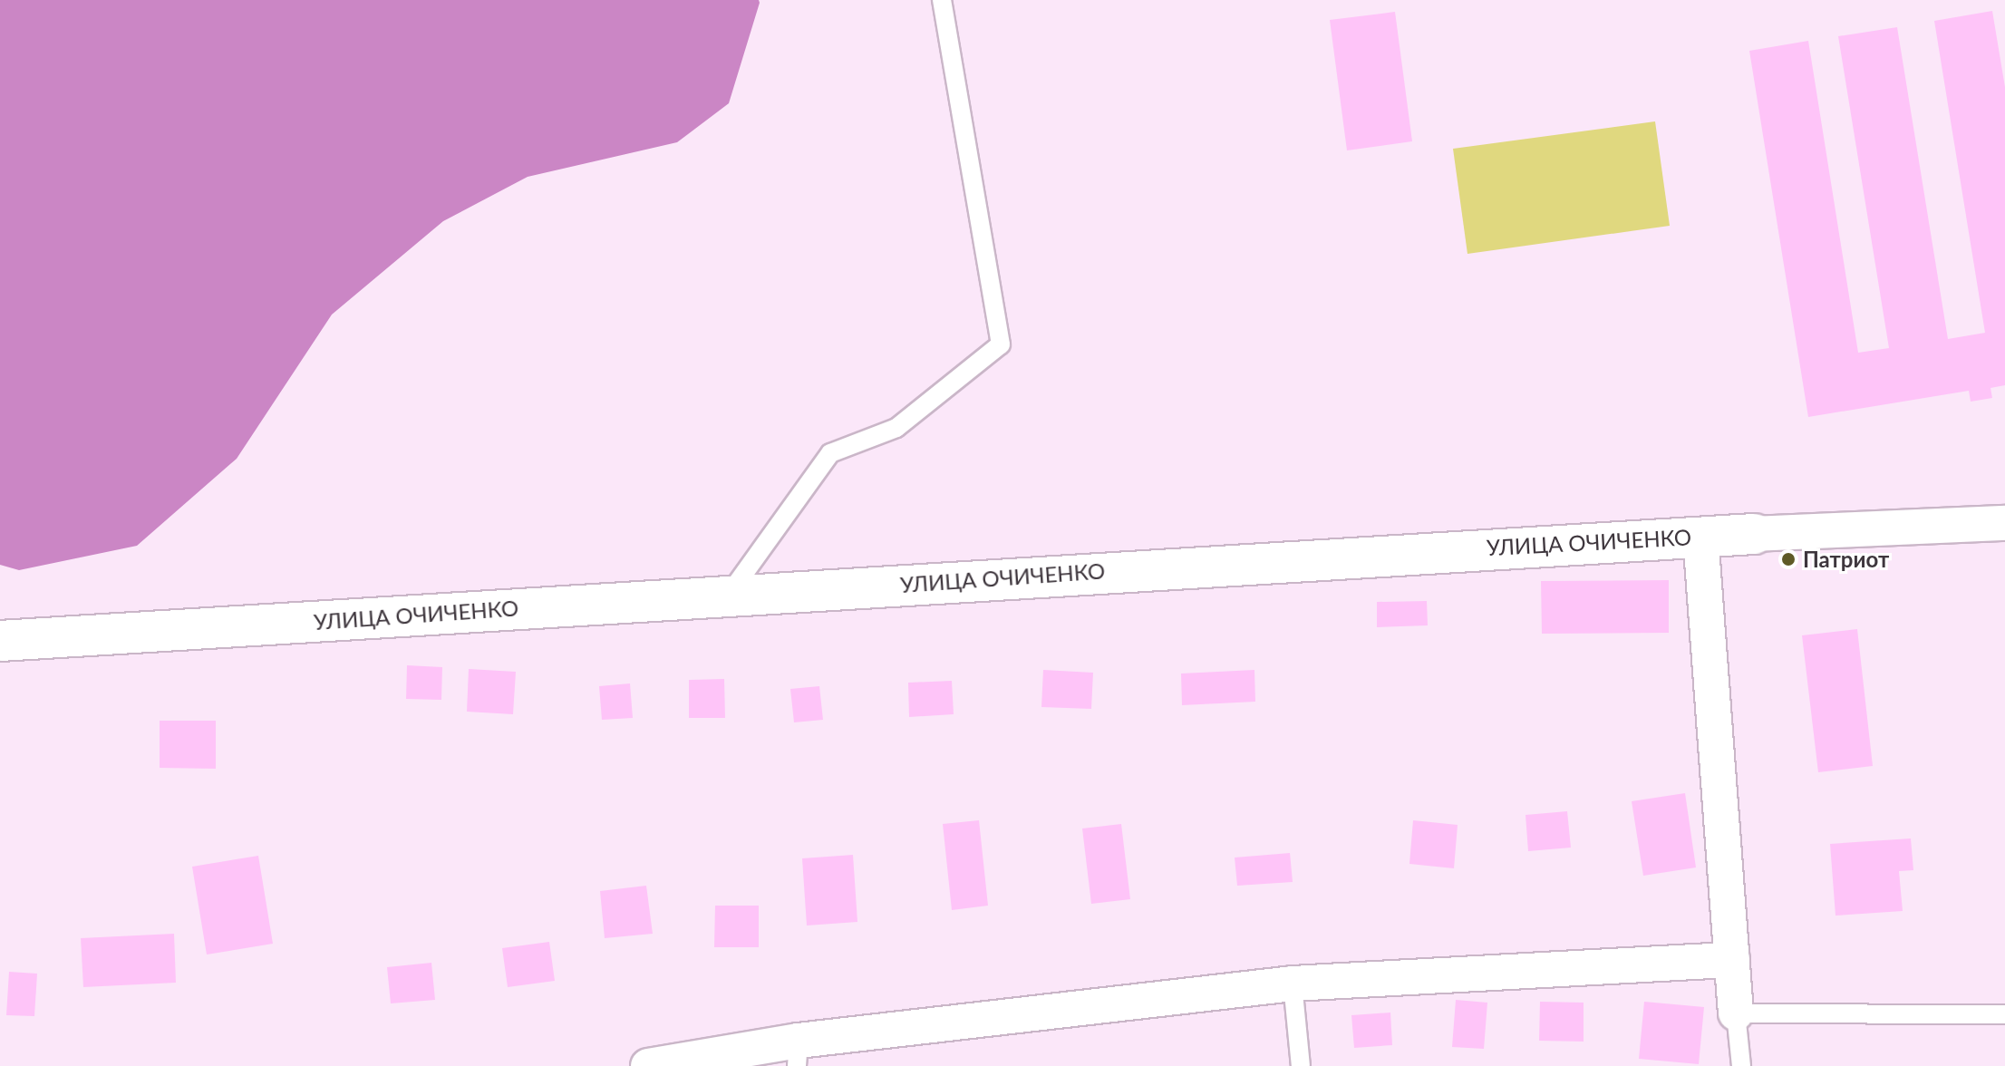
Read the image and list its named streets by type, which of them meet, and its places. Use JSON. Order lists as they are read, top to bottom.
{
  "streets": {
    "street": ["УЛИЦА ОЧИЧЕНКО"]
  },
  "places": ["Патриот"]
}
